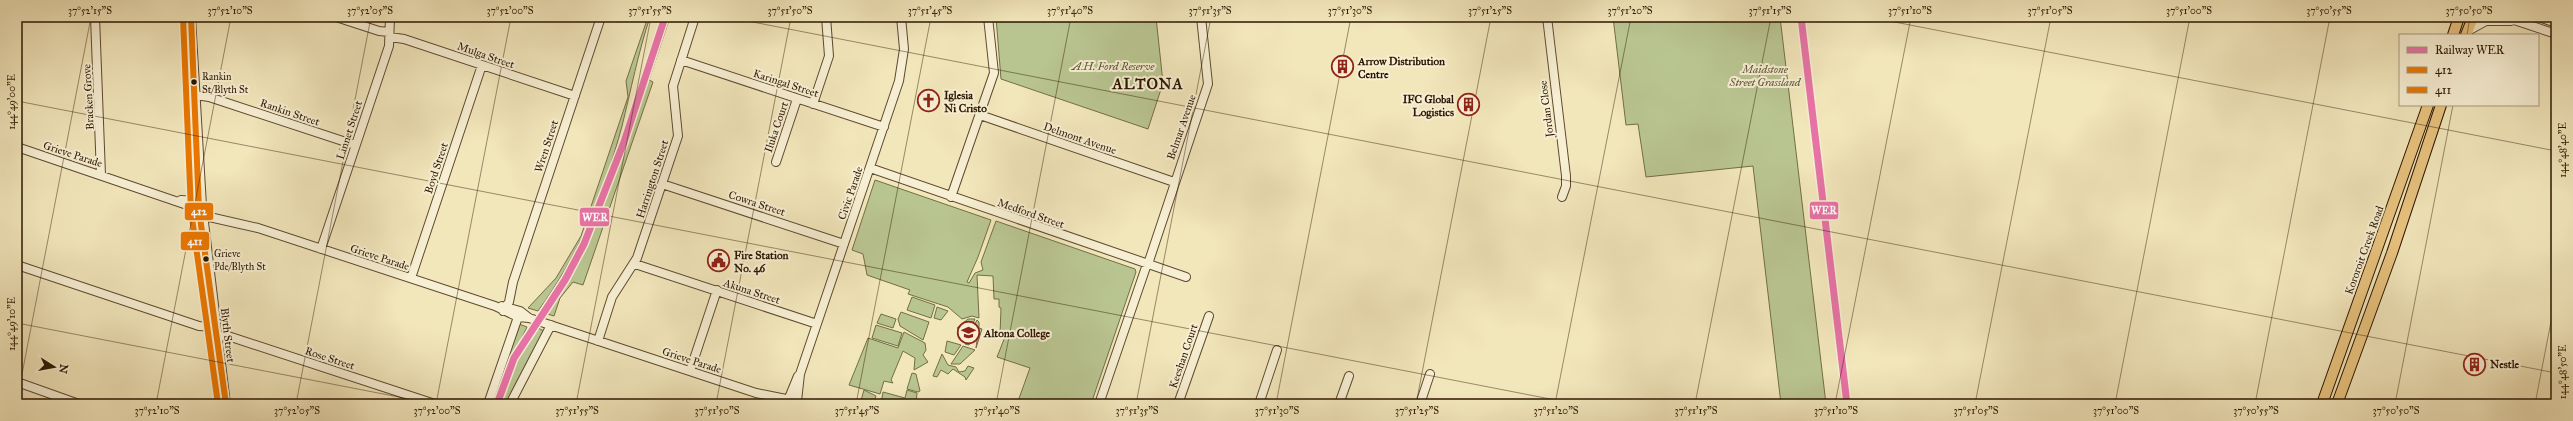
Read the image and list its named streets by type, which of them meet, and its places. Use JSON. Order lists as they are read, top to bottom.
{
  "streets": {
    "main road": ["Kororoit Creek Road"],
    "street": [
      "Mulga Street",
      "Karingal Street",
      "Bracken Grove",
      "Jordan Close",
      "Rankin Street",
      "Iluka Court",
      "Belmar Avenue",
      "Linnet Street",
      "Delmont Avenue",
      "Wren Street",
      "Grieve Parade",
      "Boyd Street",
      "Harrington Street",
      "Civic Parade",
      "Cowra Street",
      "Medford Street",
      "Akuna Street",
      "Blyth Street",
      "Keeshan Court",
      "Rose Street"
    ]
  },
  "crossings": [
    ["Mulga Street", "Linnet Street"],
    ["Mulga Street", "Wren Street"],
    ["Mulga Street", "Boyd Street"],
    ["Karingal Street", "Iluka Court"],
    ["Karingal Street", "Harrington Street"],
    ["Karingal Street", "Civic Parade"],
    ["Bracken Grove", "Grieve Parade"],
    ["Rankin Street", "Linnet Street"],
    ["Rankin Street", "Blyth Street"],
    ["Belmar Avenue", "Delmont Avenue"],
    ["Belmar Avenue", "Medford Street"],
    ["Linnet Street", "Grieve Parade"],
    ["Wren Street", "Grieve Parade"],
    ["Grieve Parade", "Boyd Street"],
    ["Grieve Parade", "Harrington Street"],
    ["Grieve Parade", "Civic Parade"],
    ["Grieve Parade", "Blyth Street"],
    ["Harrington Street", "Cowra Street"],
    ["Harrington Street", "Akuna Street"],
    ["Civic Parade", "Cowra Street"],
    ["Civic Parade", "Medford Street"],
    ["Civic Parade", "Akuna Street"],
    ["Blyth Street", "Rose Street"]
  ],
  "districts": ["ALTONA"],
  "parks": ["A.H. Ford Reserve", "Maidstone Street Grassland"],
  "places": {
    "building": ["Arrow Distribution Centre", "IFC Global Logistics", "Nestle"],
    "other": ["Rankin St/Blyth St", "Grieve Pde/Blyth St"],
    "church": ["Iglesia Ni Cristo"],
    "public building": ["Fire Station No. 46"],
    "school or university": ["Altona College"]
  },
  "lines": ["rail line WER", "transit line 412", "transit line 411"],
  "legend": ["Railway WER", "412", "411"],
  "north": "right",
  "coordinates": [
    "37°52'15\"S",
    "37°52'10\"S",
    "37°52'05\"S",
    "37°52'00\"S",
    "37°51'55\"S",
    "37°51'50\"S",
    "37°51'45\"S",
    "37°51'40\"S",
    "37°51'35\"S",
    "37°51'30\"S",
    "37°51'25\"S",
    "37°51'20\"S",
    "37°51'15\"S",
    "37°51'10\"S",
    "37°51'05\"S",
    "37°51'00\"S",
    "37°50'55\"S",
    "37°50'50\"S",
    "144°49'00\"E",
    "144°48'40\"E",
    "144°49'10\"E",
    "144°48'50\"E"
  ]
}
